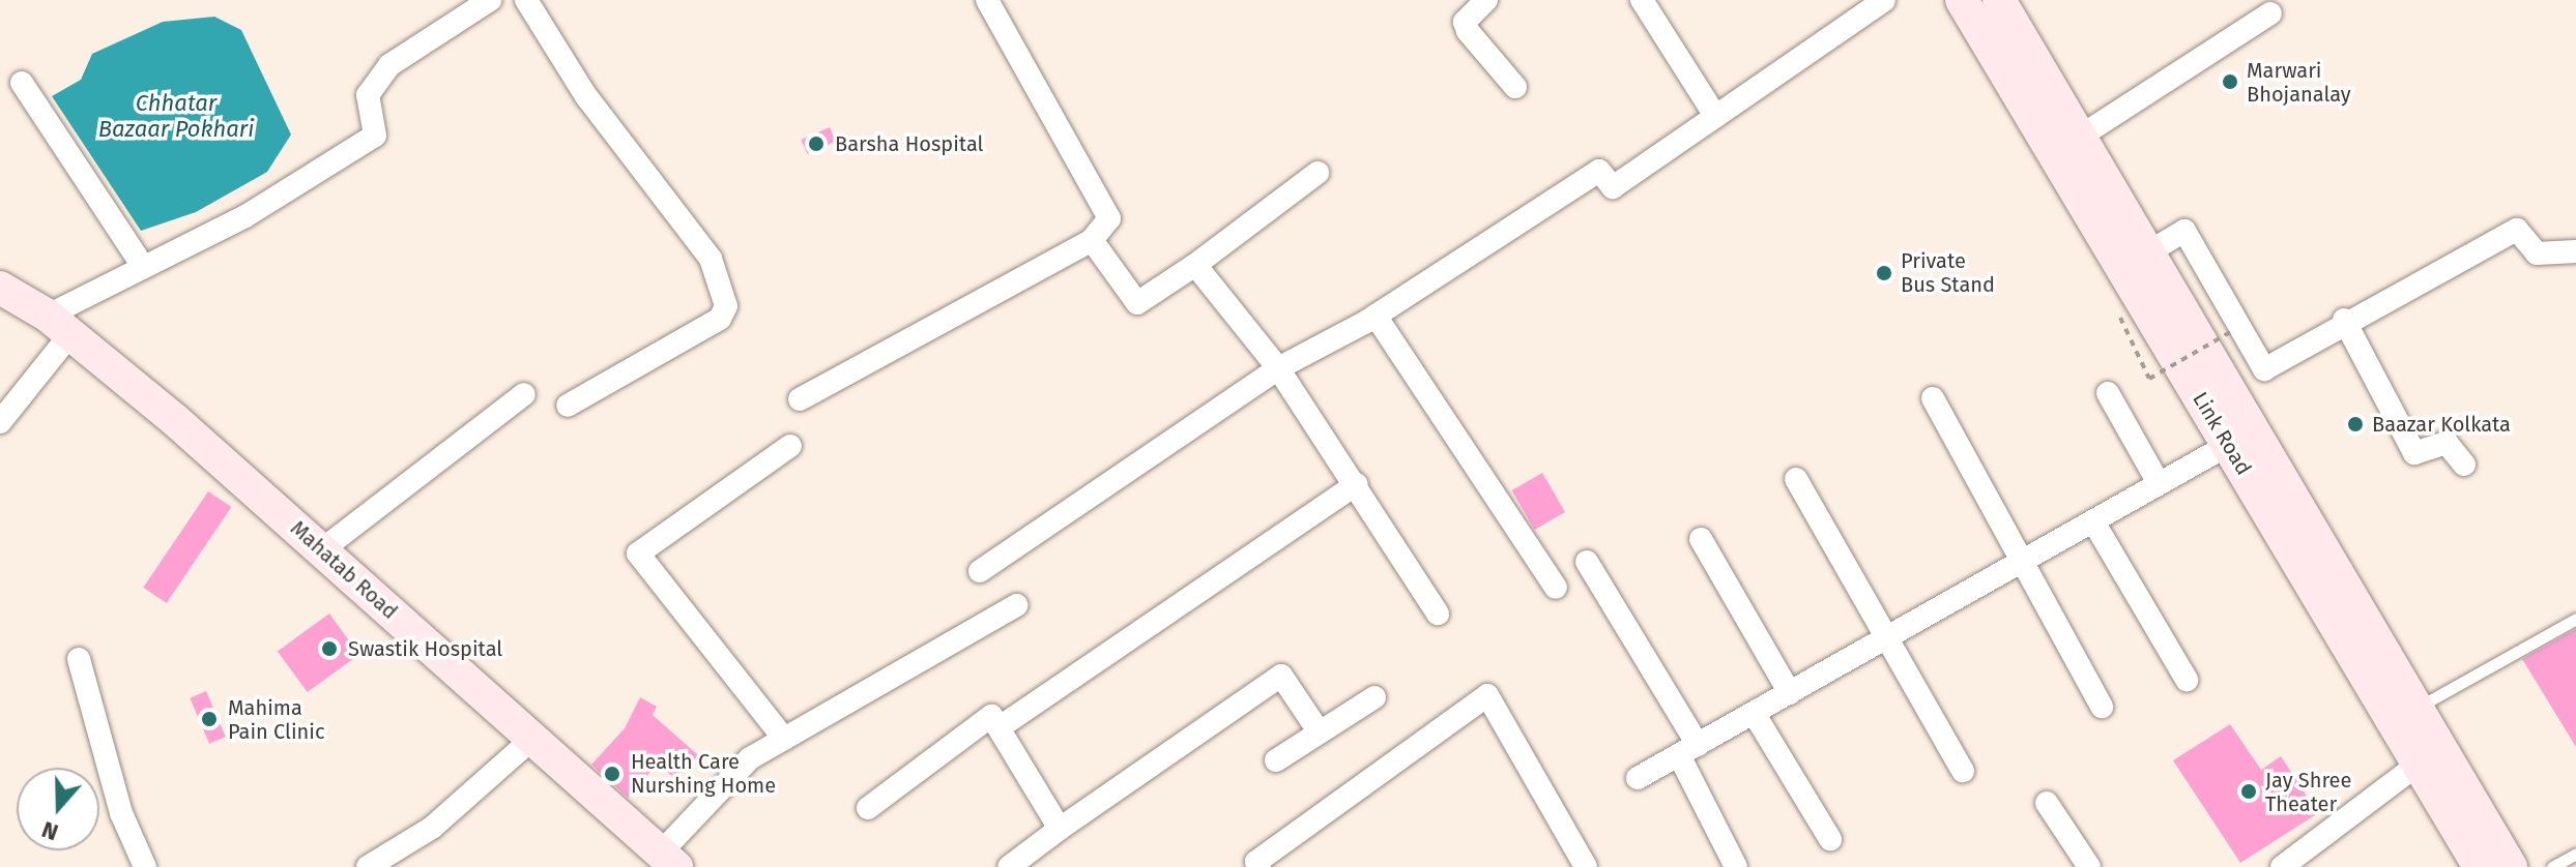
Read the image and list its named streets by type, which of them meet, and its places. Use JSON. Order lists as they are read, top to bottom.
{
  "streets": {
    "main road": ["Link Road", "Mahatab Road"]
  },
  "water": ["Chhatar Bazaar Pokhari"],
  "places": [
    "Marwari Bhojanalay",
    "Barsha Hospital",
    "Private Bus Stand",
    "Baazar Kolkata",
    "Swastik Hospital",
    "Mahima Pain Clinic",
    "Health Care Nurshing Home",
    "Jay Shree Theater"
  ],
  "north": "bottom"
}
